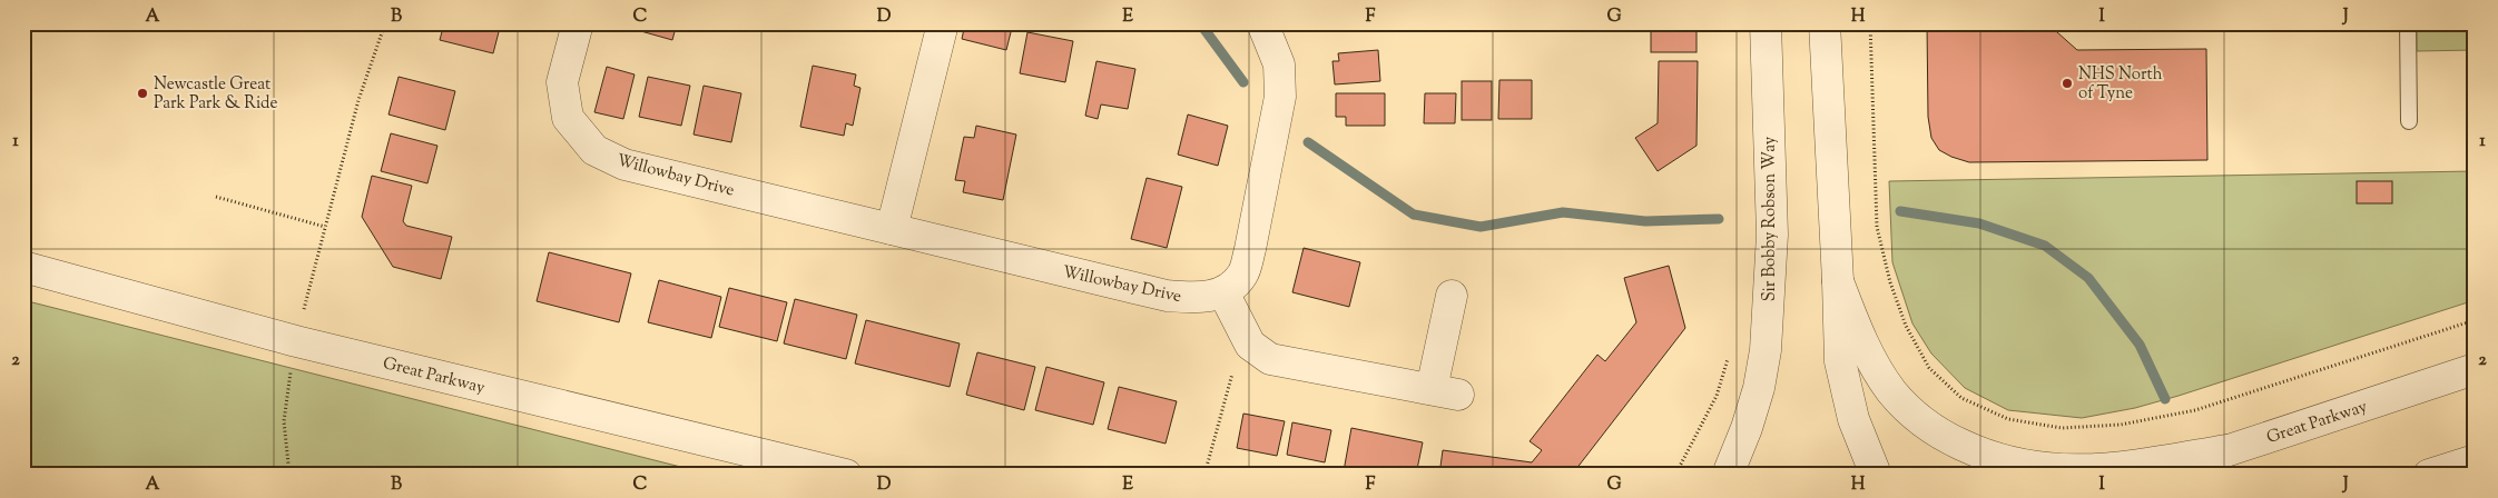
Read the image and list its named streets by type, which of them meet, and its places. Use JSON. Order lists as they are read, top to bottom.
{
  "streets": {
    "street": ["Willowbay Drive", "Sir Bobby Robson Way", "Great Parkway"]
  },
  "places": ["NHS North of Tyne", "Newcastle Great Park Park & Ride"],
  "grid": {
    "columns": [
      "A",
      "B",
      "C",
      "D",
      "E",
      "F",
      "G",
      "H",
      "I",
      "J"
    ],
    "rows": ["1", "2"]
  }
}
